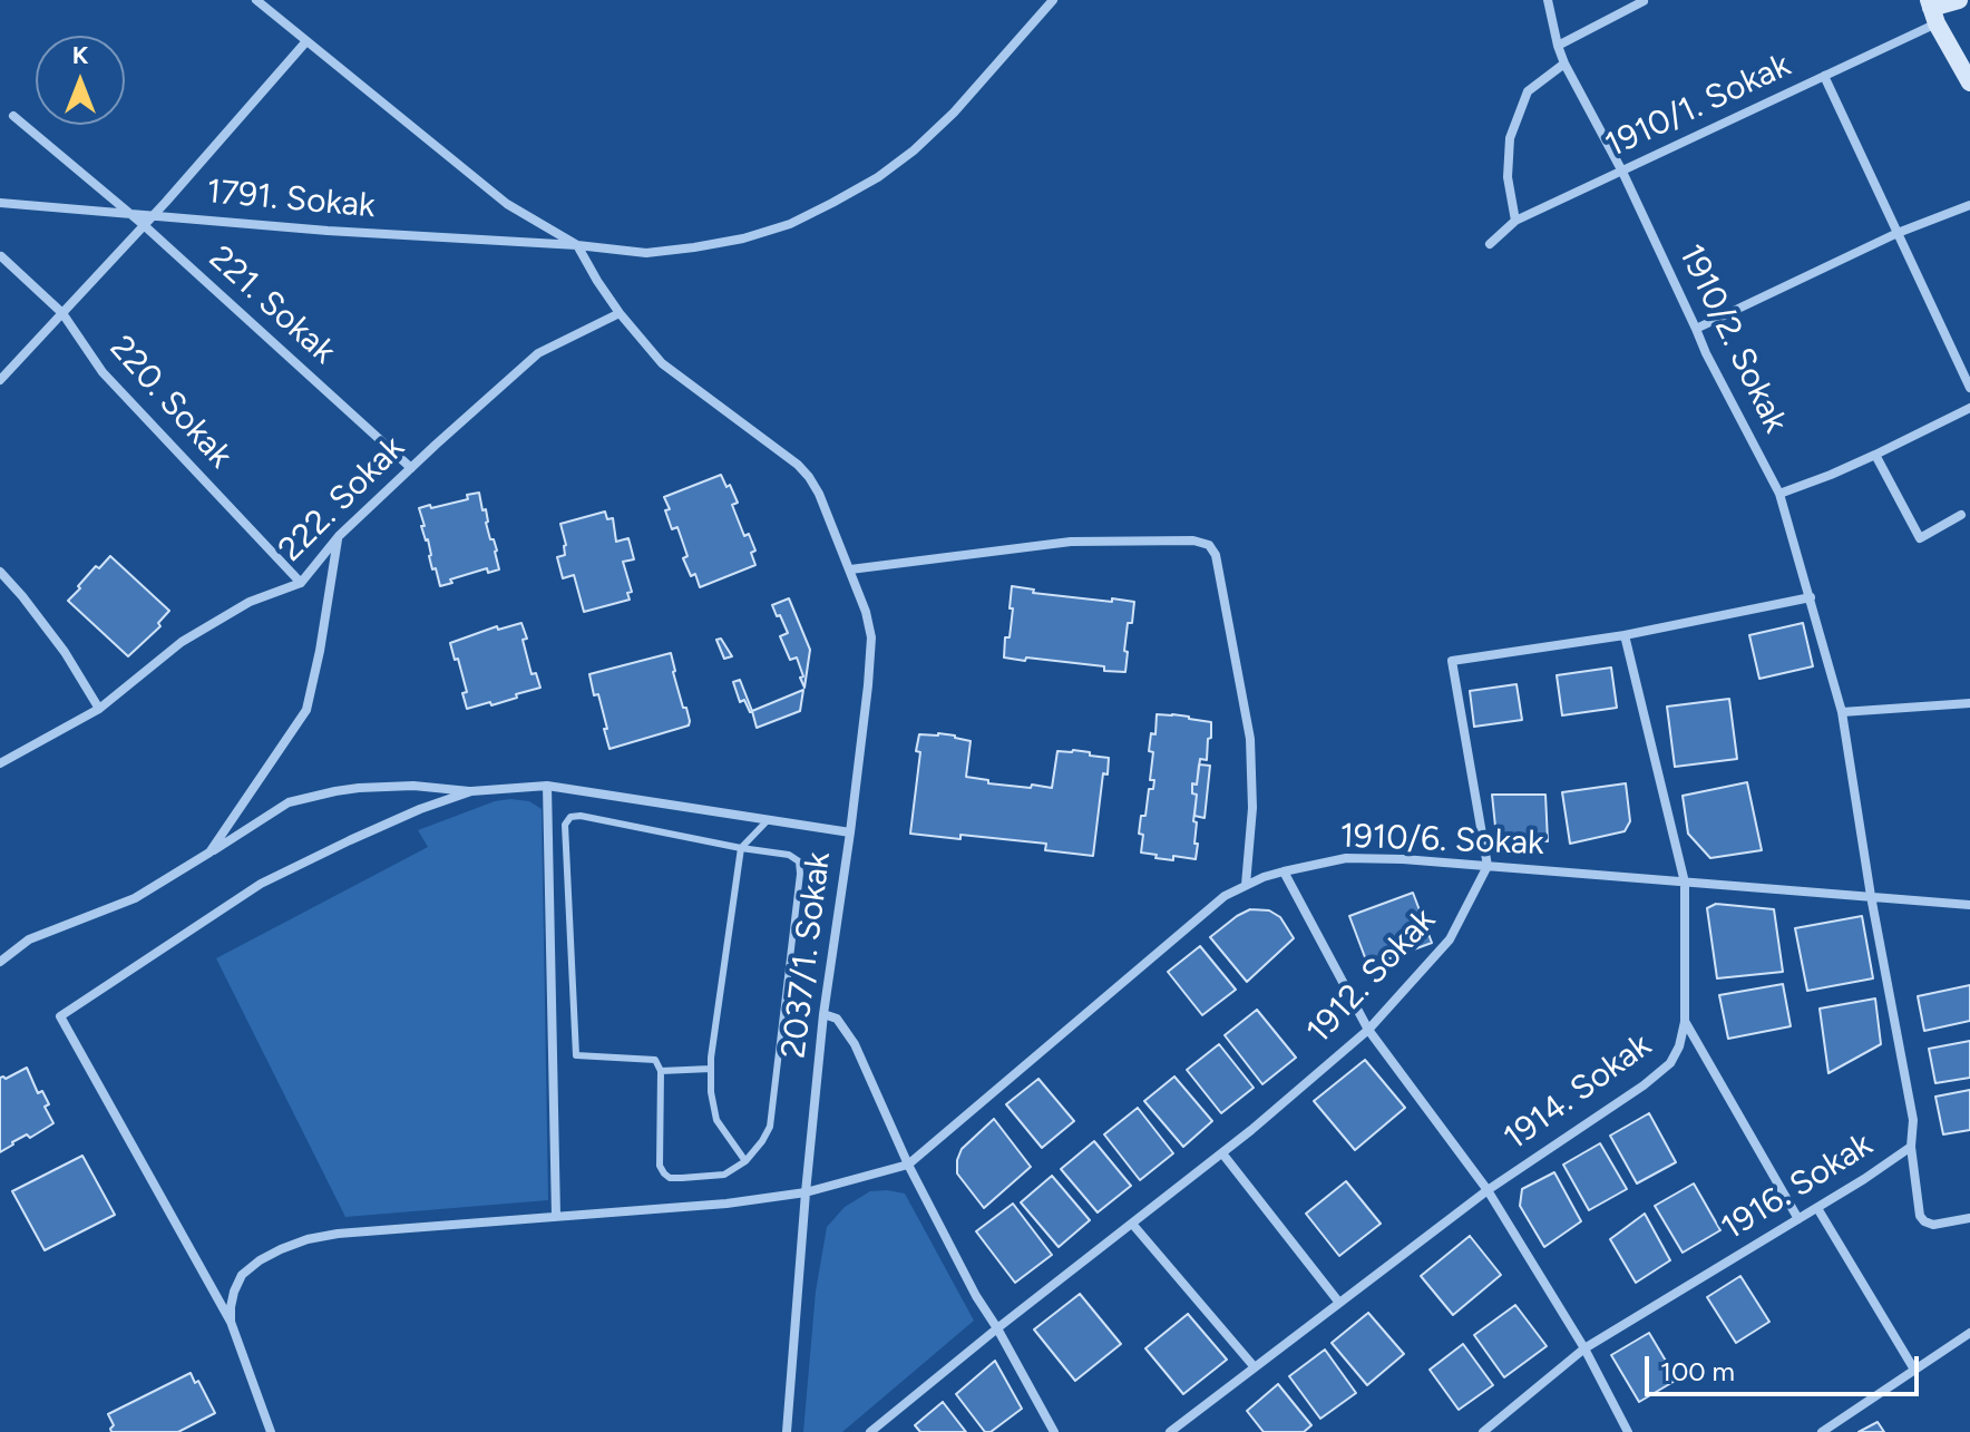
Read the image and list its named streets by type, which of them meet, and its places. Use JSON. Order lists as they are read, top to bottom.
{
  "streets": {
    "street": [
      "1910/1. Sokak",
      "1791. Sokak",
      "221. Sokak",
      "1910/2. Sokak",
      "220. Sokak",
      "222. Sokak",
      "1910/6. Sokak",
      "2037/1. Sokak",
      "1912. Sokak",
      "1914. Sokak",
      "1916. Sokak"
    ]
  },
  "crossings": [
    ["1910/1. Sokak", "1910/2. Sokak"],
    ["1791. Sokak", "221. Sokak"],
    ["1791. Sokak", "2037/1. Sokak"],
    ["221. Sokak", "222. Sokak"],
    ["1910/2. Sokak", "1910/6. Sokak"],
    ["1910/2. Sokak", "1916. Sokak"],
    ["220. Sokak", "222. Sokak"],
    ["222. Sokak", "2037/1. Sokak"],
    ["1910/6. Sokak", "1912. Sokak"],
    ["1910/6. Sokak", "1914. Sokak"],
    ["1910/6. Sokak", "1916. Sokak"]
  ],
  "scale_bar": "100 m",
  "north": "top"
}
